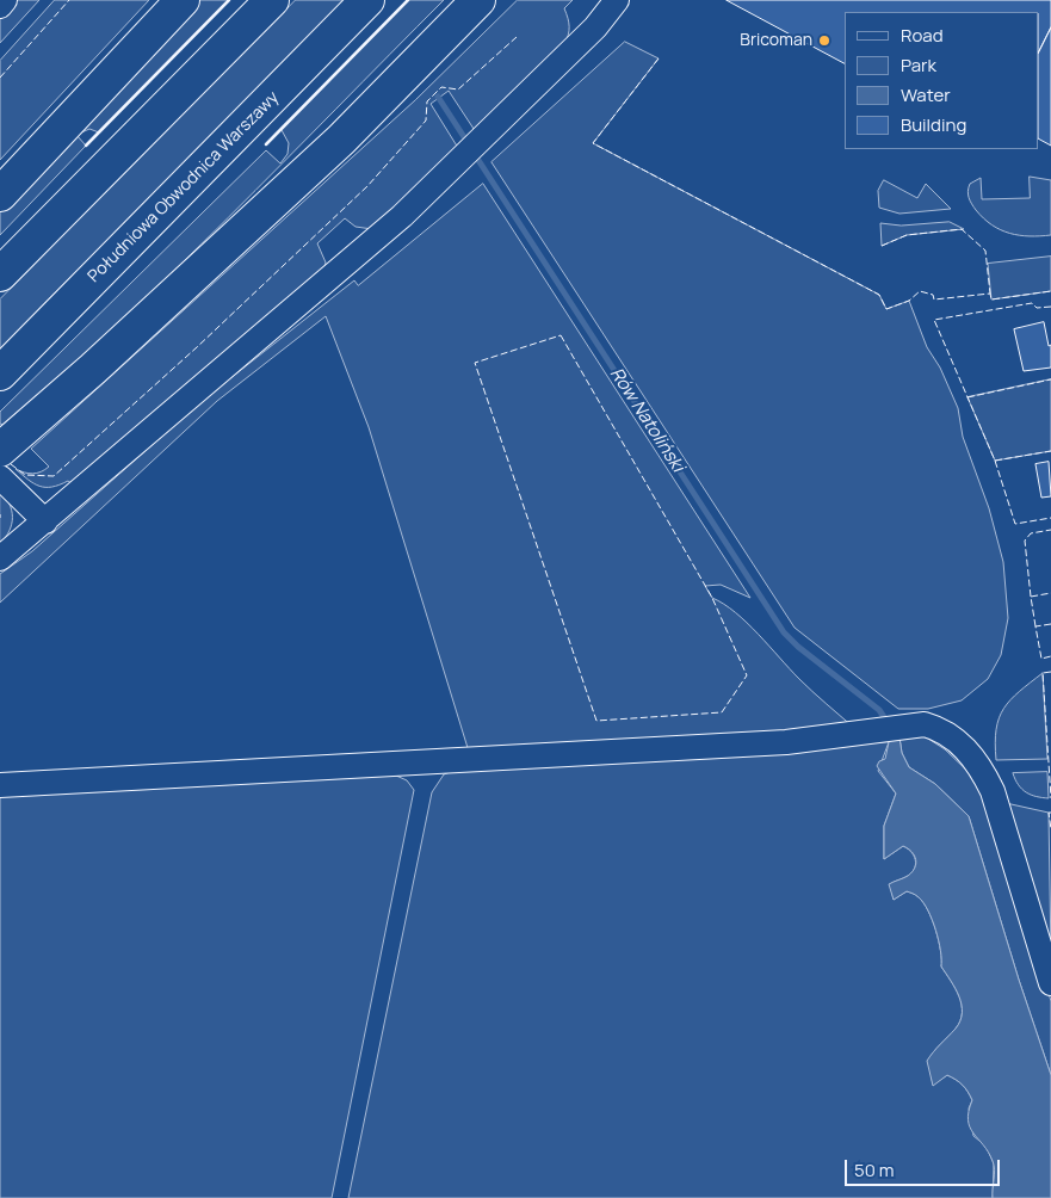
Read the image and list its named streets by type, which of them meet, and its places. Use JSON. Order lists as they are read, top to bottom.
{
  "streets": {
    "highway": ["Południowa Obwodnica Warszawy"]
  },
  "water": ["Rów Natoliński"],
  "places": ["Bricoman"],
  "legend": [
    "Road",
    "Park",
    "Water",
    "Building"
  ],
  "scale_bar": "50 m"
}
